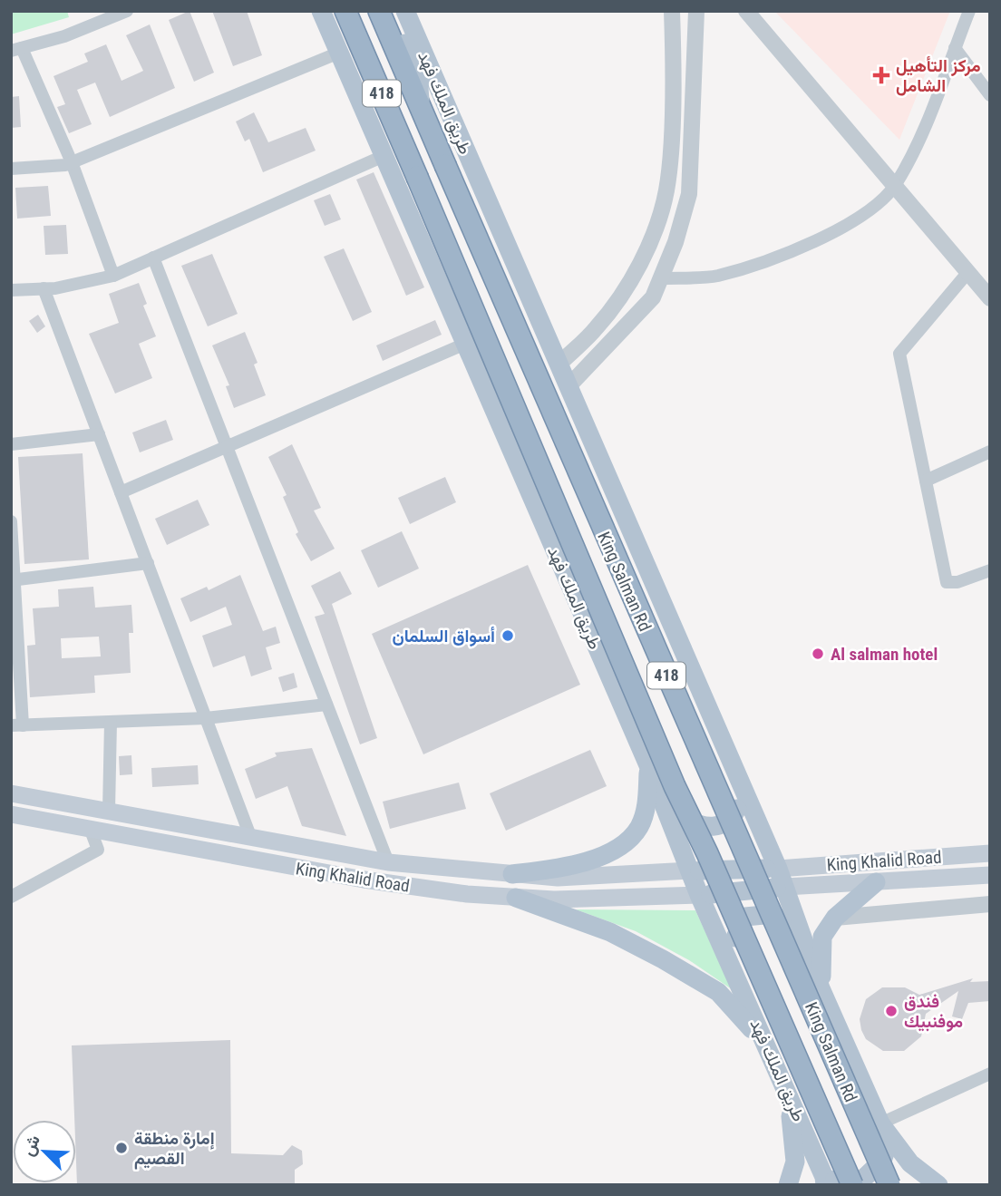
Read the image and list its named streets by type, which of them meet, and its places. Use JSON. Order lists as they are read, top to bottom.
{
  "streets": {
    "highway": ["418", "King Salman Rd"],
    "main road": ["طريق الملك فهد", "King Khalid Road"]
  },
  "crossings": [
    ["طريق الملك فهد", "King Khalid Road"]
  ],
  "places": {
    "health": ["مركز التأهيل الشامل"],
    "other": [
      "أسواق السلمان",
      "Al salman hotel",
      "فندق موفنبيك",
      "إمارة منطقة القصيم"
    ]
  },
  "north": "top left"
}
